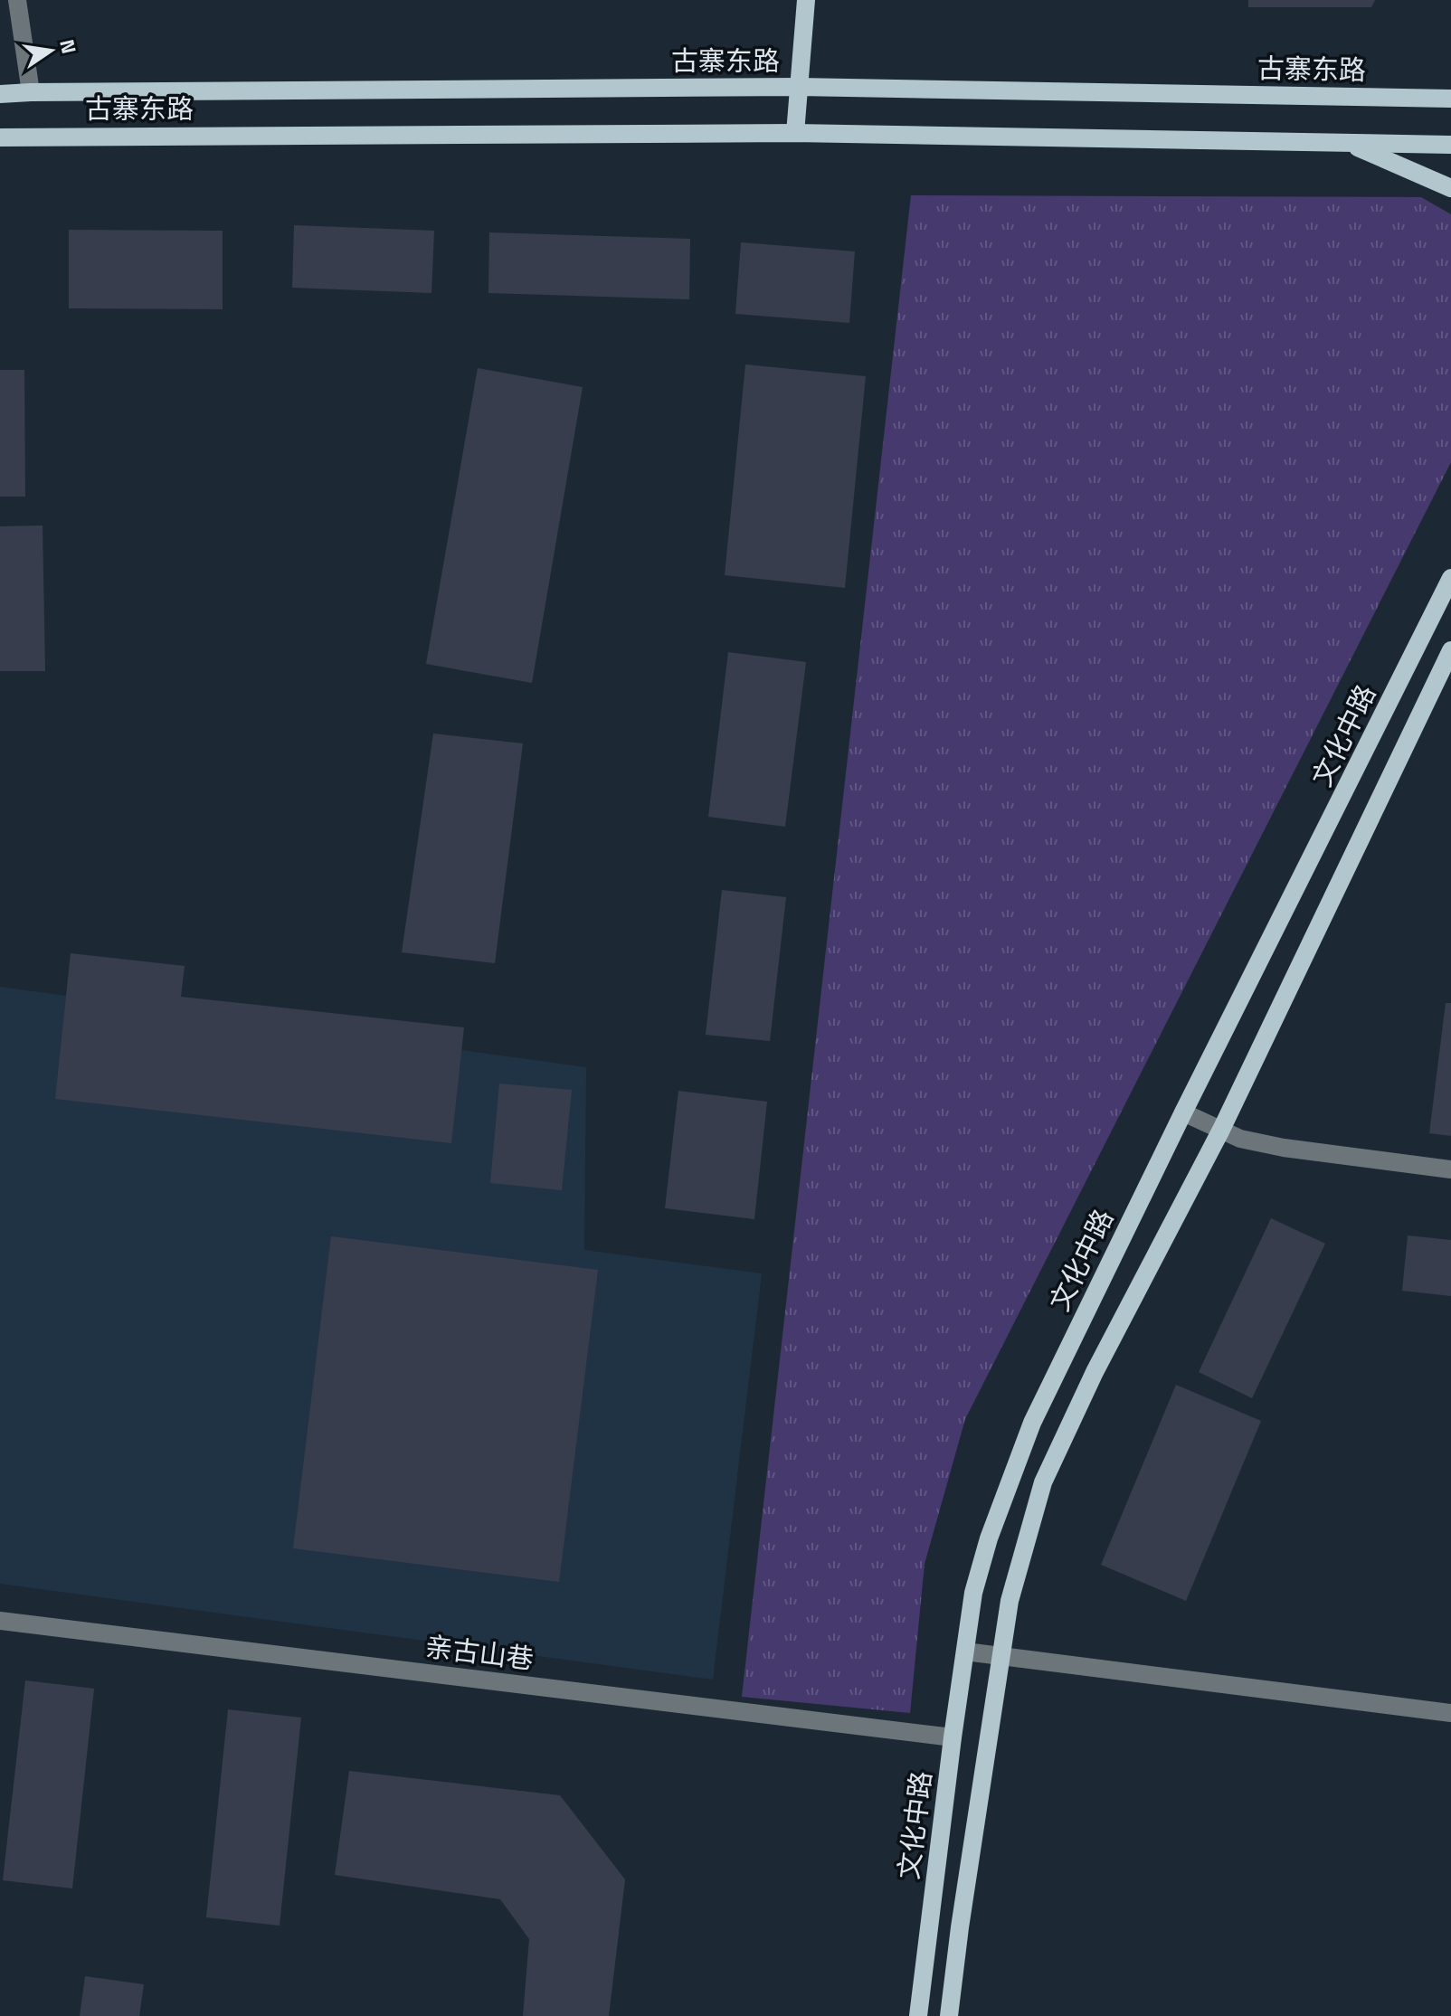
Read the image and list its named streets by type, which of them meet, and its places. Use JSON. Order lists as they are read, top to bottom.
{
  "streets": {
    "main road": ["古寨东路", "文化中路"],
    "street": ["亲古山巷"]
  },
  "crossings": [
    ["文化中路", "亲古山巷"]
  ],
  "north": "right"
}
